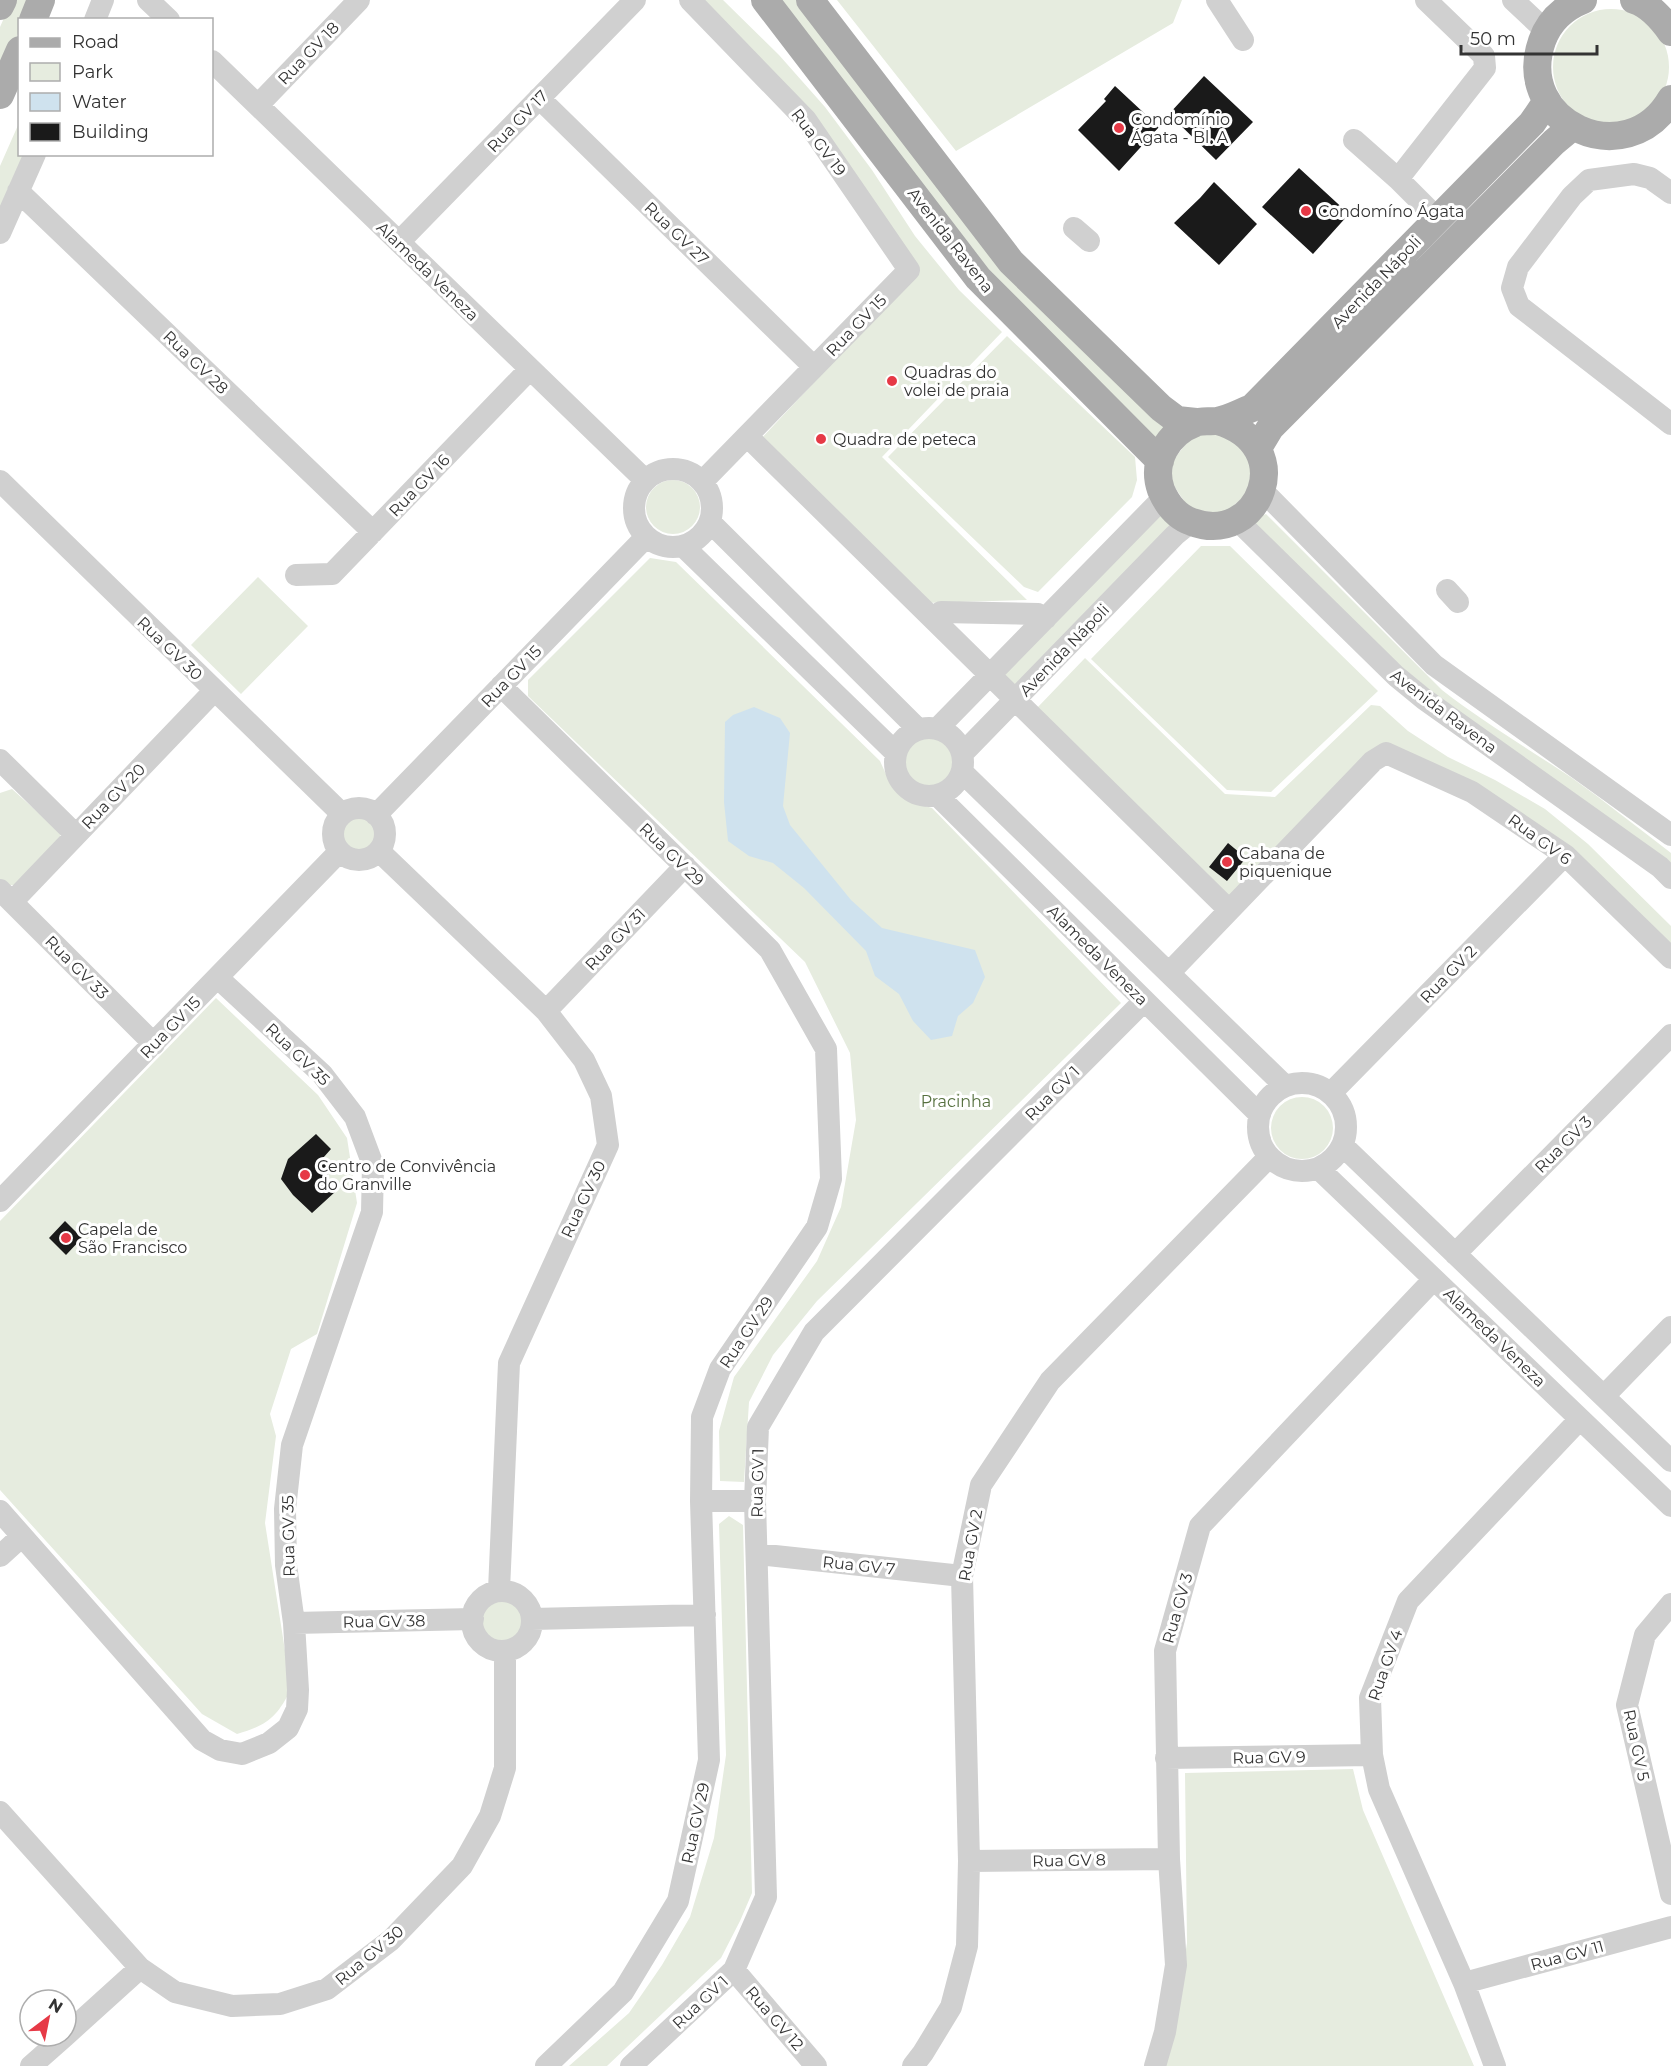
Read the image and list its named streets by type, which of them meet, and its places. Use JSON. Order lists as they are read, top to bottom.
{
  "streets": {
    "main road": ["Avenida Ravena", "Avenida Nápoli"],
    "street": [
      "Rua GV 18",
      "Rua GV 17",
      "Rua GV 19",
      "Rua GV 27",
      "Alameda Veneza",
      "Rua GV 15",
      "Rua GV 28",
      "Rua GV 16",
      "Rua GV 30",
      "Rua GV 20",
      "Rua GV 6",
      "Rua GV 29",
      "Rua GV 31",
      "Rua GV 33",
      "Rua GV 2",
      "Rua GV 35",
      "Rua GV 1",
      "Rua GV 3",
      "Rua GV 7",
      "Rua GV 38",
      "Rua GV 4",
      "Rua GV 5",
      "Rua GV 9",
      "Rua GV 8",
      "Rua GV 11",
      "Rua GV 12"
    ]
  },
  "crossings": [
    ["Rua GV 18", "Alameda Veneza"],
    ["Rua GV 17", "Rua GV 27"],
    ["Rua GV 17", "Alameda Veneza"],
    ["Rua GV 19", "Rua GV 15"],
    ["Rua GV 27", "Rua GV 15"],
    ["Avenida Ravena", "Avenida Nápoli"],
    ["Alameda Veneza", "Avenida Nápoli"],
    ["Alameda Veneza", "Rua GV 15"],
    ["Alameda Veneza", "Rua GV 16"],
    ["Alameda Veneza", "Rua GV 2"],
    ["Alameda Veneza", "Rua GV 1"],
    ["Alameda Veneza", "Rua GV 3"],
    ["Alameda Veneza", "Rua GV 4"],
    ["Rua GV 15", "Rua GV 30"],
    ["Rua GV 15", "Rua GV 29"],
    ["Rua GV 15", "Rua GV 33"],
    ["Rua GV 15", "Rua GV 35"],
    ["Rua GV 28", "Rua GV 16"],
    ["Rua GV 30", "Rua GV 20"],
    ["Rua GV 30", "Rua GV 31"],
    ["Rua GV 30", "Rua GV 38"],
    ["Rua GV 20", "Rua GV 33"],
    ["Rua GV 6", "Rua GV 2"],
    ["Rua GV 29", "Rua GV 31"],
    ["Rua GV 2", "Rua GV 7"],
    ["Rua GV 2", "Rua GV 8"],
    ["Rua GV 35", "Rua GV 38"],
    ["Rua GV 1", "Rua GV 7"],
    ["Rua GV 1", "Rua GV 12"],
    ["Rua GV 3", "Rua GV 9"],
    ["Rua GV 3", "Rua GV 8"],
    ["Rua GV 4", "Rua GV 9"],
    ["Rua GV 4", "Rua GV 11"]
  ],
  "parks": ["Pracinha"],
  "places": [
    "Condomínio Ágata - Bl. A",
    "Condomíno Ágata",
    "Quadras do volei de praia",
    "Quadra de peteca",
    "Cabana de piquenique",
    "Centro de Convivência do Granville",
    "Capela de São Francisco"
  ],
  "legend": [
    "Road",
    "Park",
    "Water",
    "Building"
  ],
  "scale_bar": "50 m",
  "north": "top right"
}
